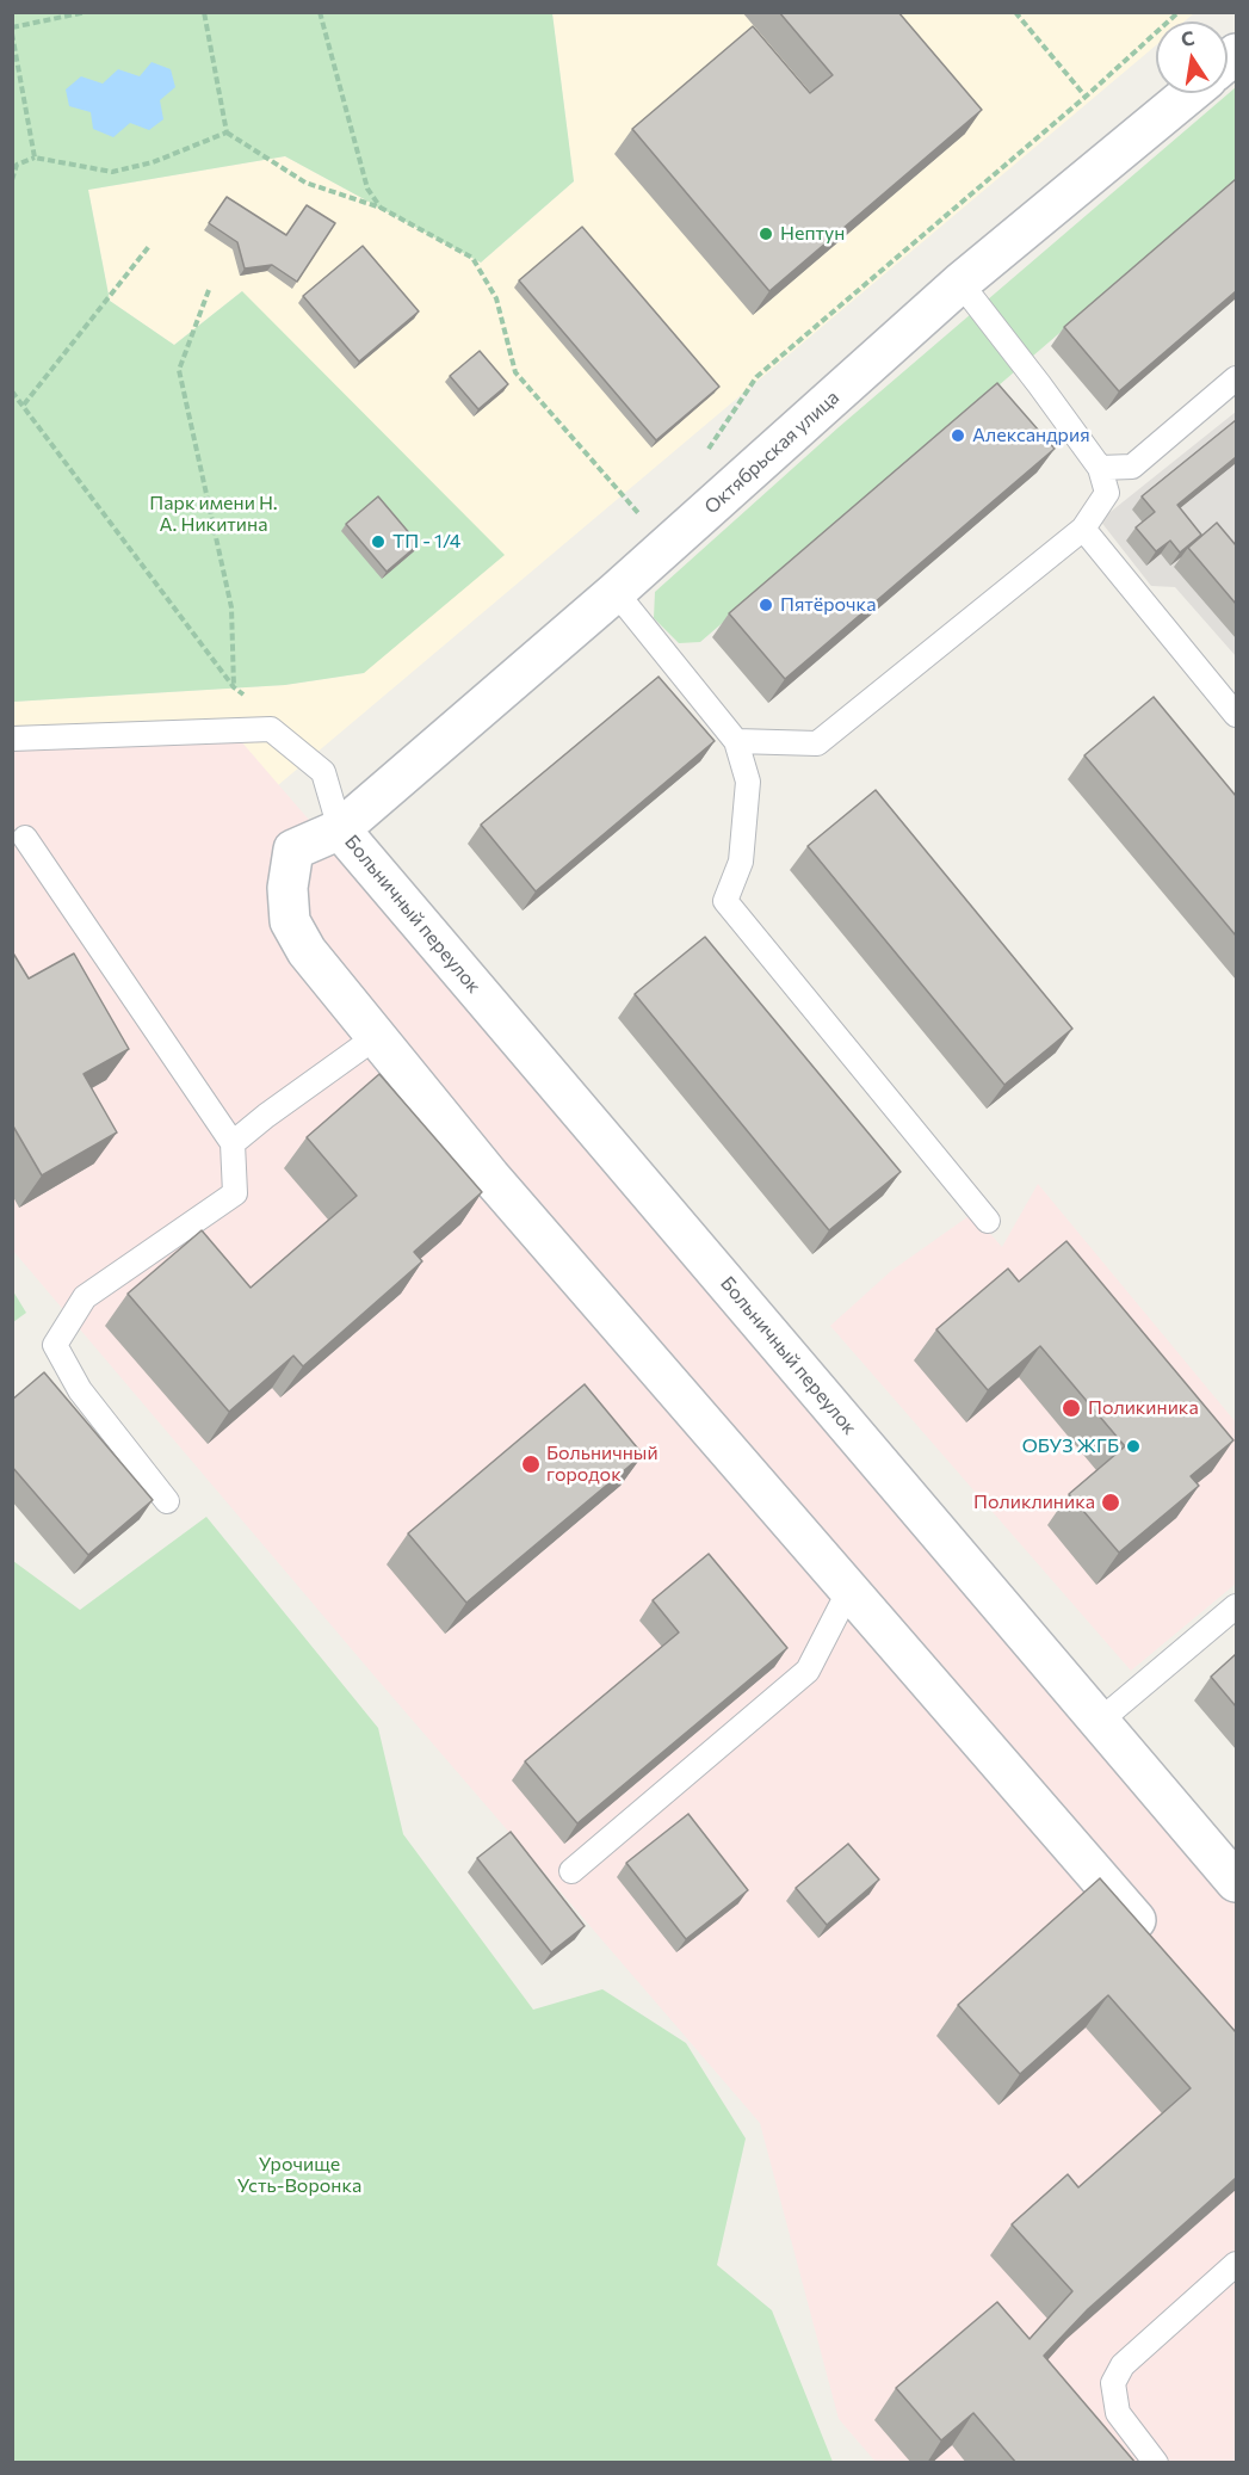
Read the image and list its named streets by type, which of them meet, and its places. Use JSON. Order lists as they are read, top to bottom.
{
  "streets": {
    "street": ["Октябрьская улица", "Больничный переулок"]
  },
  "crossings": [
    ["Октябрьская улица", "Больничный переулок"]
  ],
  "parks": ["Парк имени Н. А. Никитина", "Урочище Усть-Воронка"],
  "places": [
    "Нептун",
    "Александрия",
    "ТП - 1/4",
    "Пятёрочка",
    "Поликиника",
    "ОБУЗ ЖГБ",
    "Больничный городок",
    "Поликлиника"
  ],
  "north": "top"
}
